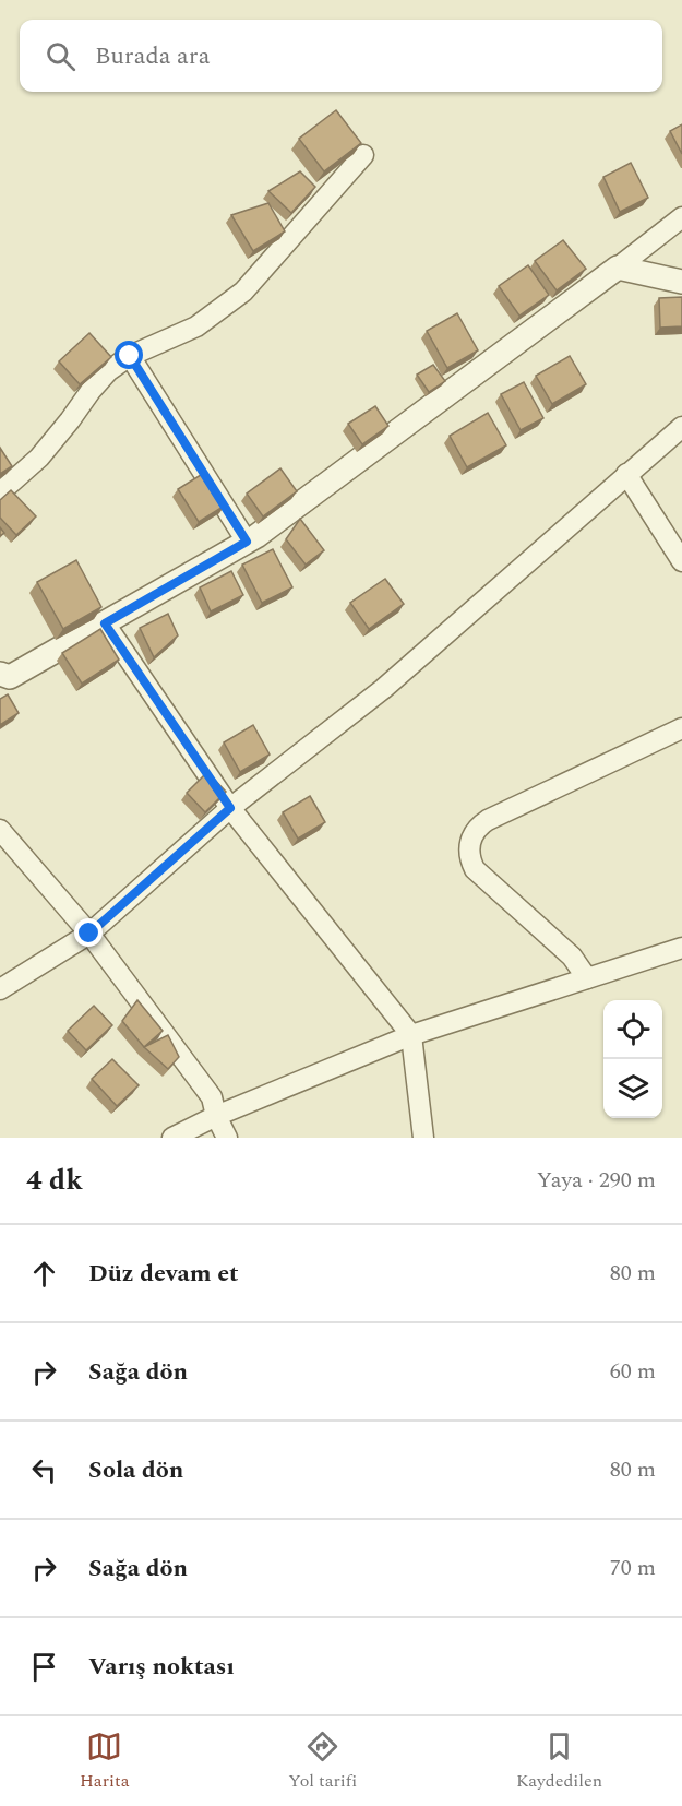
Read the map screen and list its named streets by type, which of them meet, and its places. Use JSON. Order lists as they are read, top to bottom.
{
  "page": {
    "search": "Burada ara",
    "heading": ["4 dk", "Yaya · 290 m"],
    "list": [
      ["Düz devam et", "80 m"],
      ["Sağa dön", "60 m"],
      ["Sola dön", "80 m"],
      ["Sağa dön", "70 m"],
      "Varış noktası"
    ],
    "nav": ["Harita", "Yol tarifi", "Kaydedilen"]
  }
}
